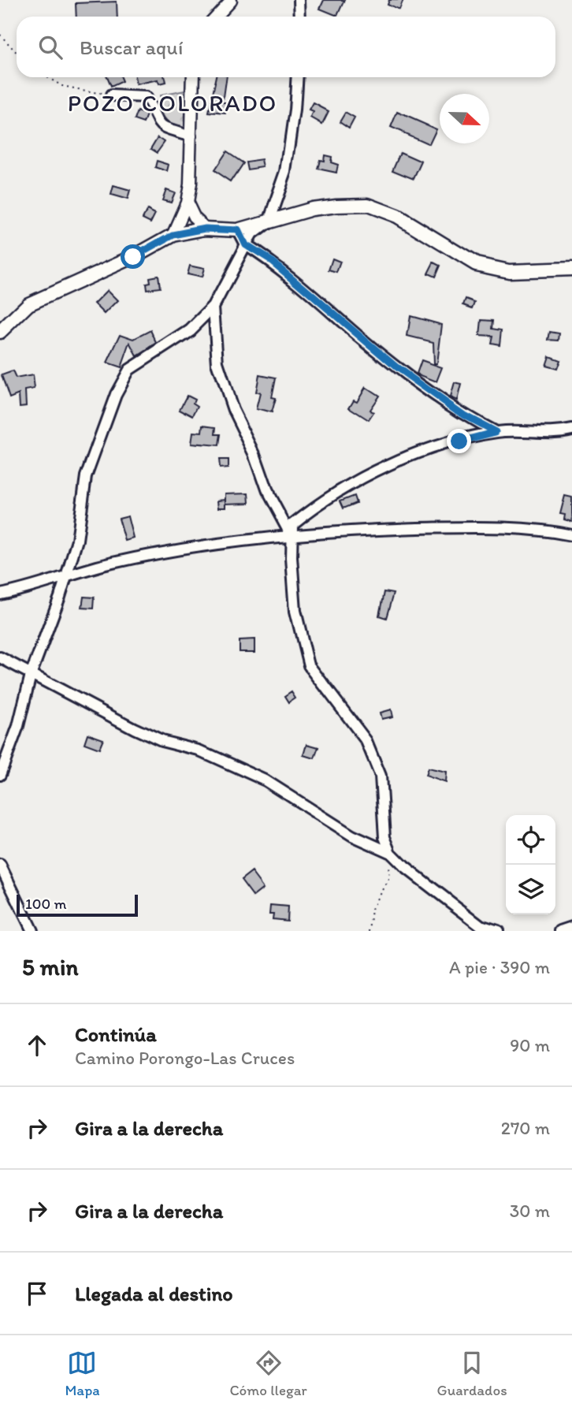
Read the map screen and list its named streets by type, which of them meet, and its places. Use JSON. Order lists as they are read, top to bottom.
{
  "districts": ["POZO COLORADO"],
  "scale_bar": "100 m",
  "north": "right",
  "page": {
    "search": "Buscar aquí",
    "scale": "100 m",
    "heading": ["5 min", "A pie · 390 m"],
    "list": [
      ["Continúa", "Camino Porongo-Las Cruces", "90 m"],
      ["Gira a la derecha", "270 m"],
      ["Gira a la derecha", "30 m"],
      "Llegada al destino"
    ],
    "nav": ["Mapa", "Cómo llegar", "Guardados"]
  }
}
